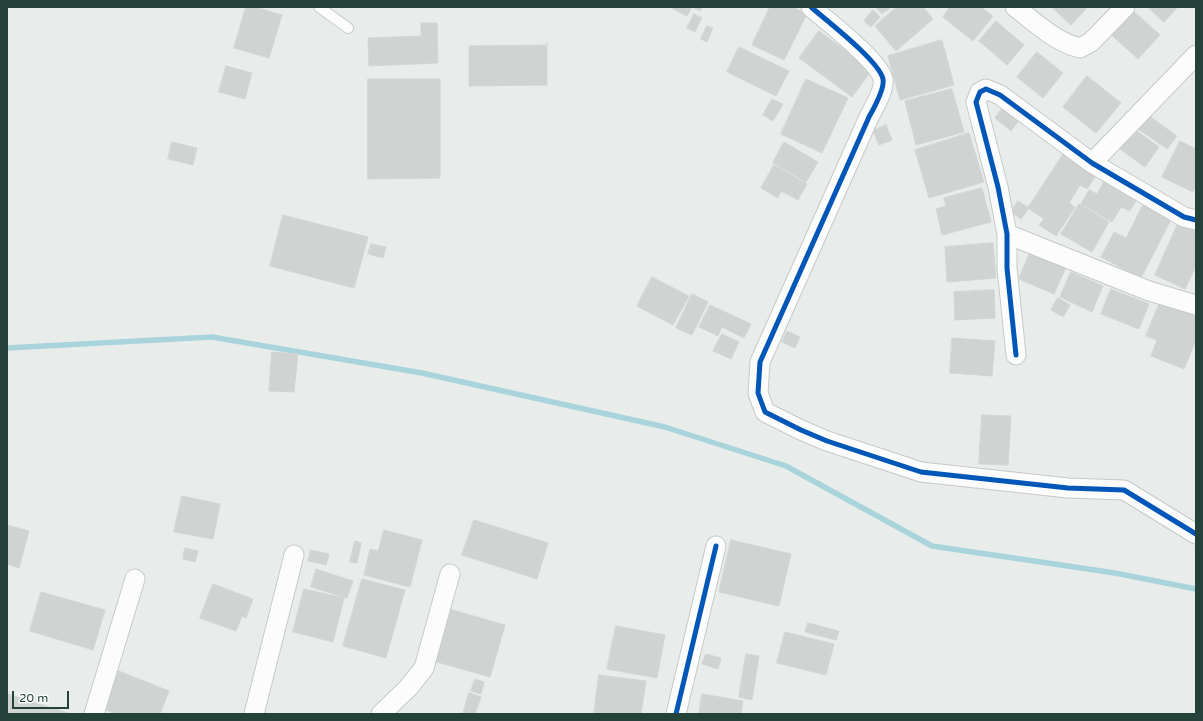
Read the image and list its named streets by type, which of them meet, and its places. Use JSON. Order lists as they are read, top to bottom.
{
  "scale_bar": "20 m"
}
